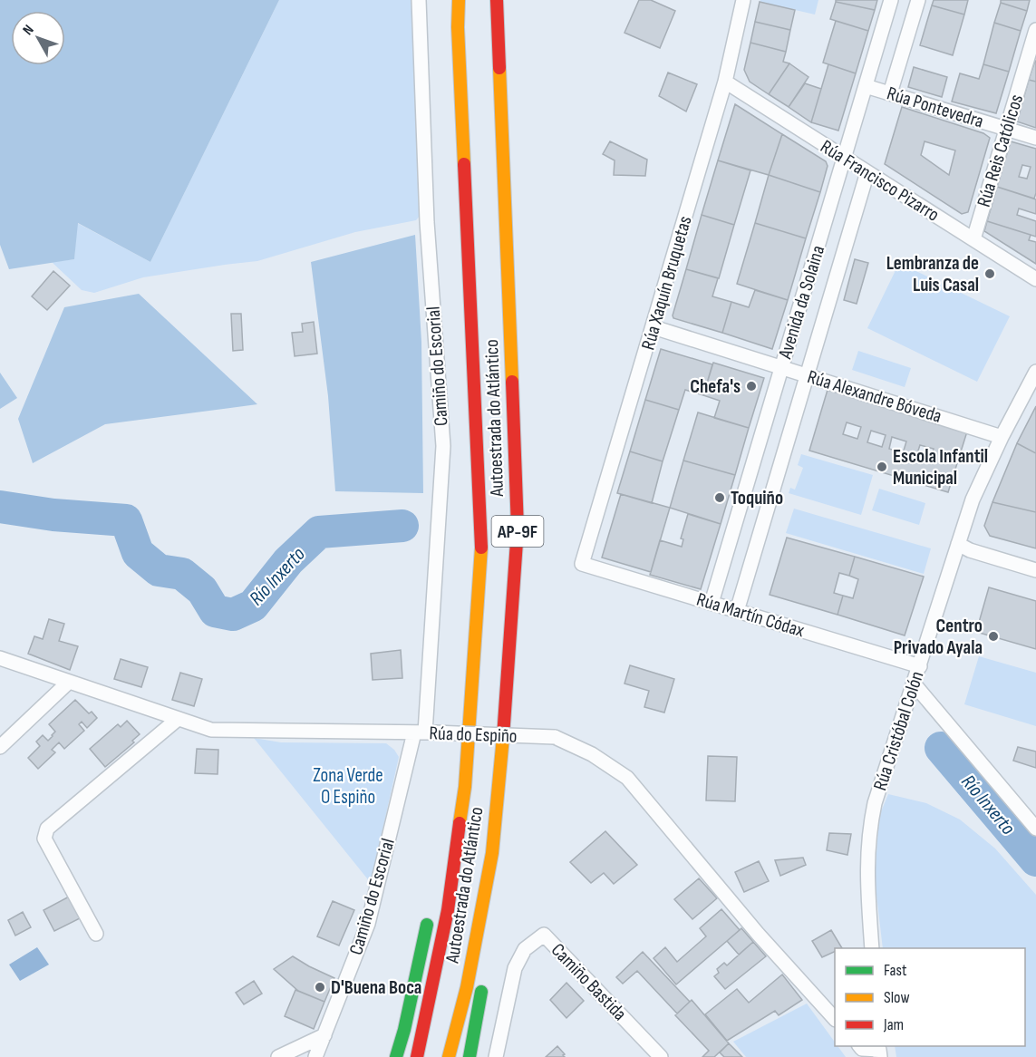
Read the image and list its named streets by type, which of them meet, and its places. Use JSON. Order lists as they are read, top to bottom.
{
  "streets": {
    "highway": ["Autoestrada do Atlántico", "AP-9F"],
    "street": [
      "Rúa Pontevedra",
      "Rúa Reis Católicos",
      "Rúa Francisco Pizarro",
      "Rúa Xaquín Bruquetas",
      "Avenida da Solaina",
      "Camiño do Escorial",
      "Rúa Alexandre Bóveda",
      "Rúa Martín Códax",
      "Rúa Cristóbal Colón",
      "Rúa do Espiño",
      "Camiño Bastida"
    ]
  },
  "crossings": [
    ["Rúa Pontevedra", "Rúa Reis Católicos"],
    ["Rúa Pontevedra", "Avenida da Solaina"],
    ["Rúa Reis Católicos", "Rúa Francisco Pizarro"],
    ["Rúa Francisco Pizarro", "Rúa Xaquín Bruquetas"],
    ["Rúa Francisco Pizarro", "Avenida da Solaina"],
    ["Rúa Xaquín Bruquetas", "Rúa Alexandre Bóveda"],
    ["Rúa Xaquín Bruquetas", "Rúa Martín Códax"],
    ["Avenida da Solaina", "Rúa Alexandre Bóveda"],
    ["Avenida da Solaina", "Rúa Martín Códax"],
    ["Camiño do Escorial", "Rúa do Espiño"],
    ["Rúa Alexandre Bóveda", "Rúa Cristóbal Colón"],
    ["Rúa Martín Códax", "Rúa Cristóbal Colón"]
  ],
  "water": ["Río Inxerto"],
  "parks": ["Zona Verde O Espiño"],
  "places": [
    "Lembranza de Luis Casal",
    "Chefa's",
    "Escola Infantil Municipal",
    "Toquiño",
    "Centro Privado Ayala",
    "D'Buena Boca"
  ],
  "legend": ["Fast", "Slow", "Jam"],
  "north": "top left"
}
